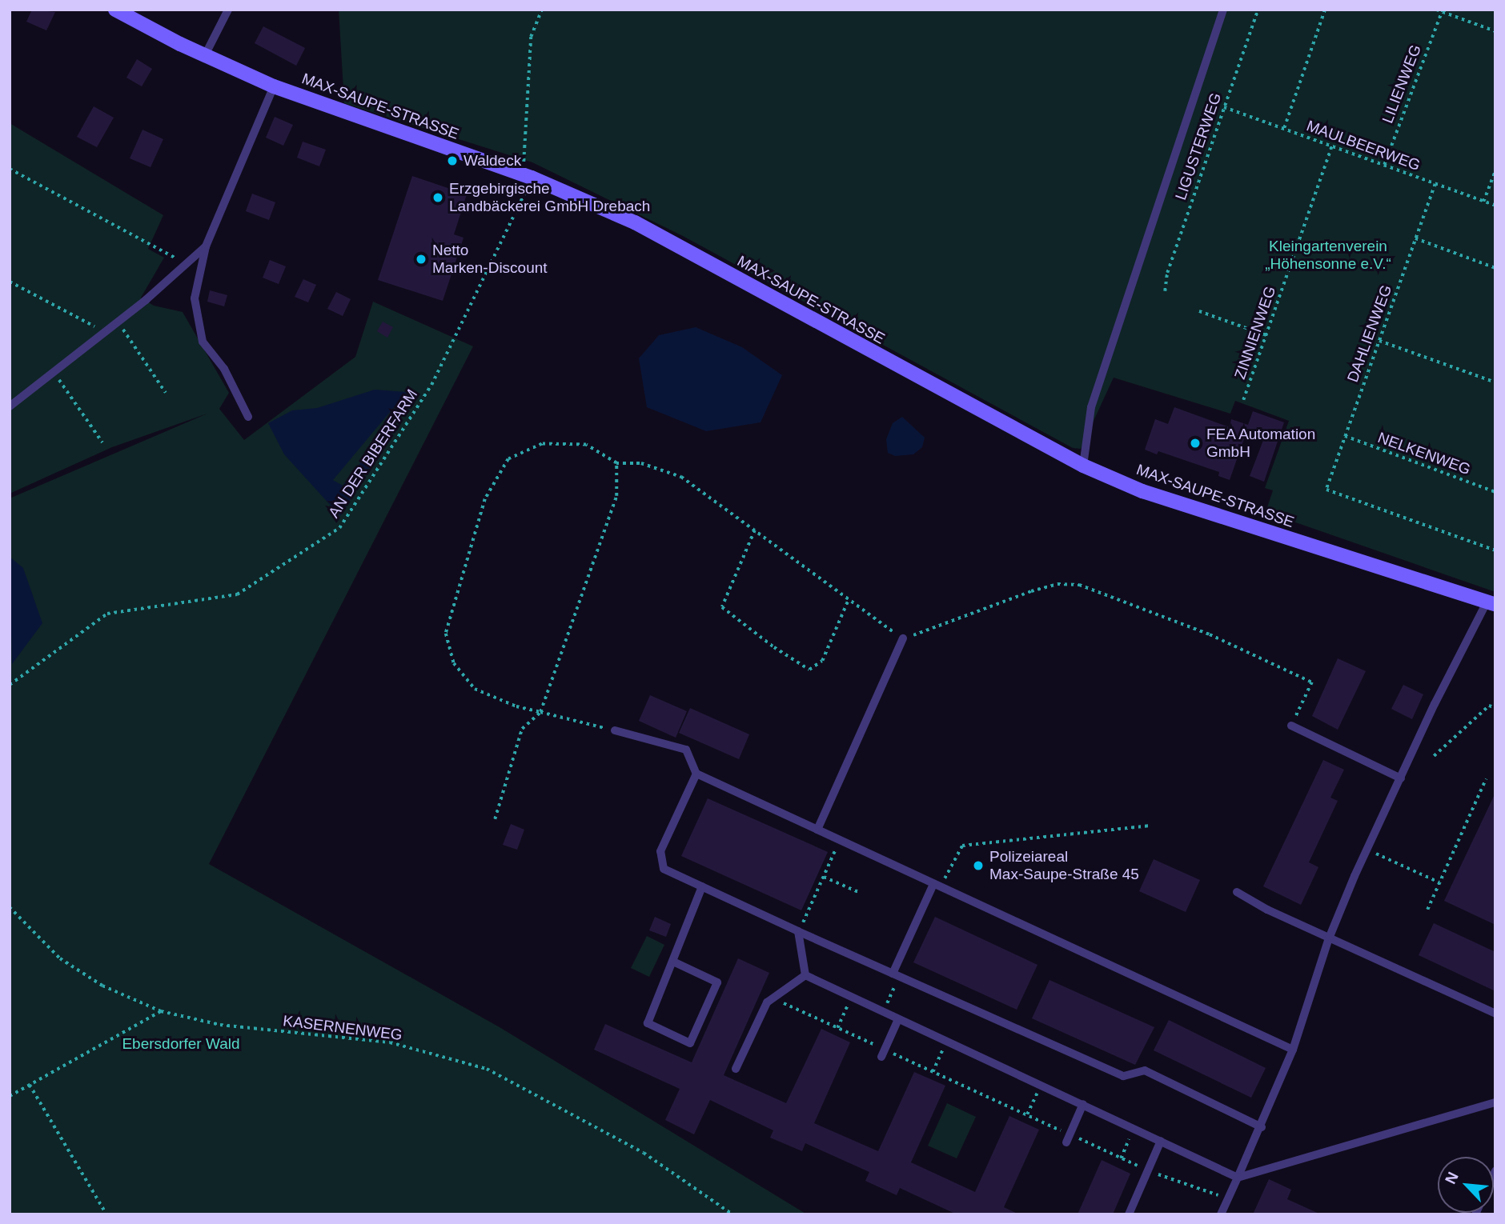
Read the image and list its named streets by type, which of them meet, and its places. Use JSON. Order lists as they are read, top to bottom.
{
  "streets": {
    "street": ["MAX-SAUPE-STRASSE"],
    "path": [
      "LILIENWEG",
      "MAULBEERWEG",
      "LIGUSTERWEG",
      "ZINNIENWEG",
      "DAHLIENWEG",
      "AN DER BIBERFARM",
      "NELKENWEG",
      "KASERNENWEG"
    ]
  },
  "crossings": [
    ["LILIENWEG", "MAULBEERWEG"],
    ["MAX-SAUPE-STRASSE", "AN DER BIBERFARM"],
    ["MAULBEERWEG", "LIGUSTERWEG"],
    ["MAULBEERWEG", "ZINNIENWEG"],
    ["MAULBEERWEG", "DAHLIENWEG"],
    ["DAHLIENWEG", "NELKENWEG"]
  ],
  "parks": ["Kleingartenverein „Höhensonne e.V.“", "Ebersdorfer Wald"],
  "places": [
    "Waldeck",
    "Erzgebirgische Landbäckerei GmbH Drebach",
    "Netto Marken-Discount",
    "FEA Automation GmbH",
    "Polizeiareal Max-Saupe-Straße 45"
  ],
  "north": "top left"
}
